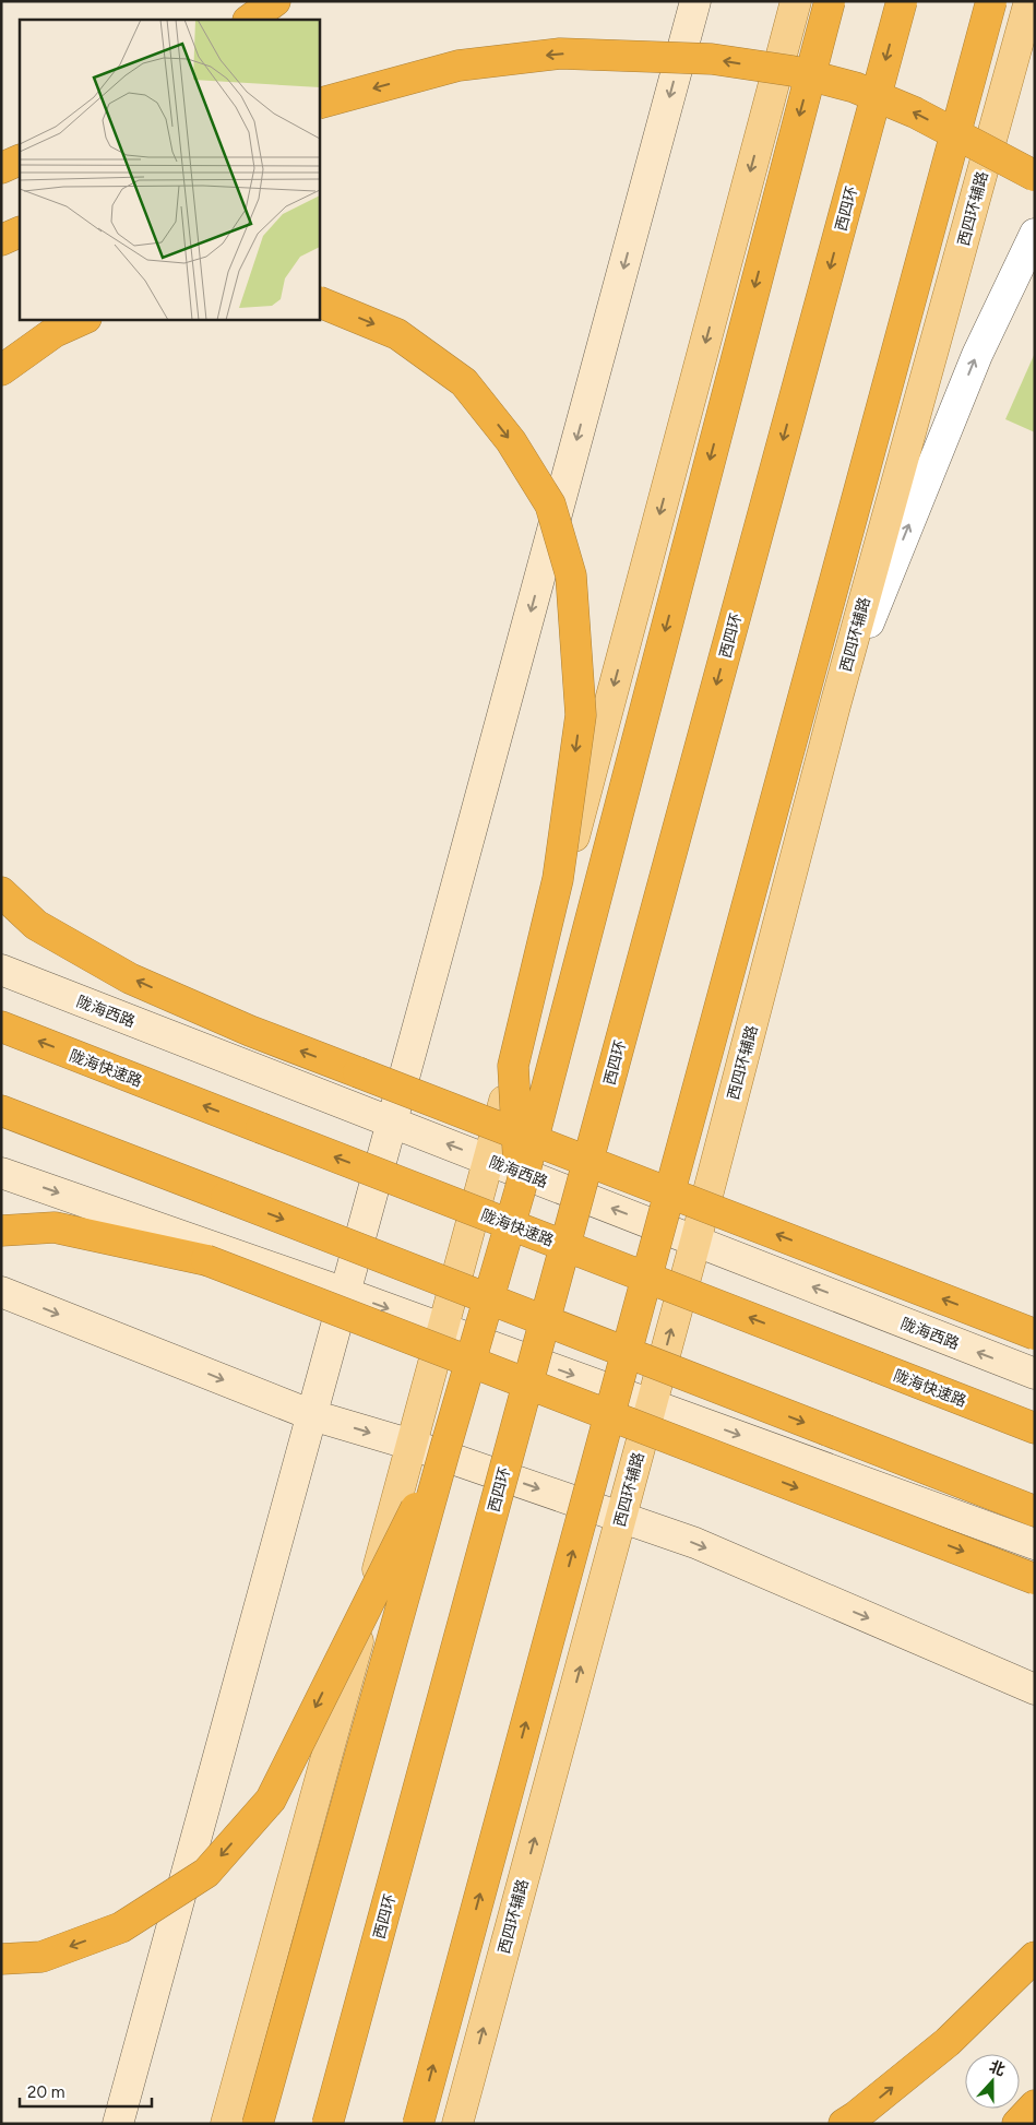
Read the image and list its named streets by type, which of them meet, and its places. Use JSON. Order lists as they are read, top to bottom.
{
  "streets": {
    "highway": ["西四环", "陇海快速路"],
    "main road": ["西四环辅路", "陇海西路"]
  },
  "crossings": [
    ["西四环辅路", "陇海西路"]
  ],
  "scale_bar": "20 m",
  "north": "top"
}
